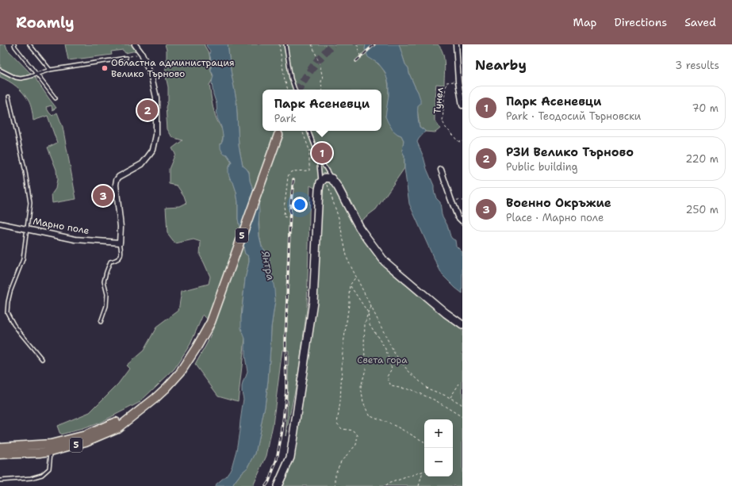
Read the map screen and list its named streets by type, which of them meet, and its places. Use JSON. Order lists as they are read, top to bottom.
{
  "streets": {
    "main road": ["5"],
    "street": ["Марно поле"],
    "path": ["Тунел"]
  },
  "water": ["Янтра"],
  "parks": ["Света гора"],
  "places": ["Областна администрация Велико Търново"],
  "page": {
    "header": "Roamly",
    "nav": ["Map", "Directions", "Saved"],
    "heading": ["Nearby", "3 results"],
    "list": [
      {
        "mark": "1",
        "name": "Парк Асеневци",
        "note": "Park · Теодосий Търновски",
        "value": "70 m"
      },
      {
        "mark": "2",
        "name": "РЗИ Велико Търново",
        "note": "Public building",
        "value": "220 m"
      },
      {
        "mark": "3",
        "name": "Военно Окръжие",
        "note": "Place · Марно поле",
        "value": "250 m"
      }
    ],
    "popup": ["Парк Асеневци", "Park"],
    "pins": ["2", "1", "3"],
    "map_buttons": ["+", "−"]
  }
}
